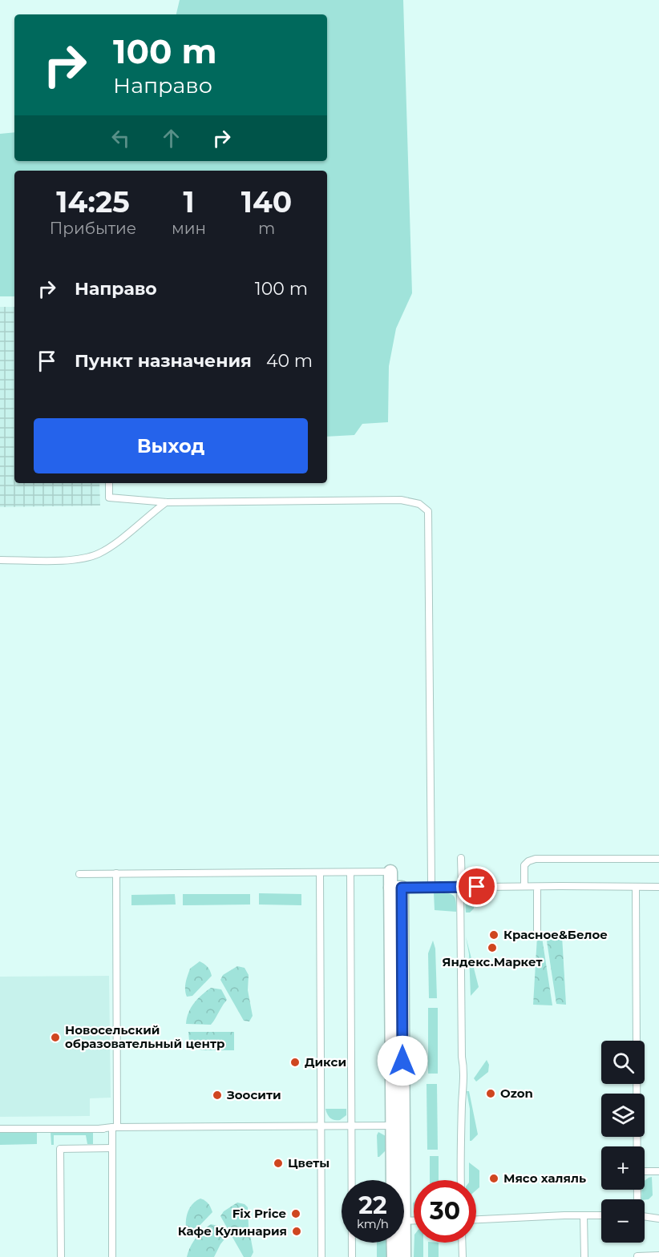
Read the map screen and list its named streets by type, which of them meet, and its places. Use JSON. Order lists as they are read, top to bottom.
{
  "places": [
    "Красное&Белое",
    "Яндекс.Маркет",
    "Новосельский образовательный центр",
    "Дикси",
    "Ozon",
    "Зоосити",
    "Цветы",
    "Мясо халяль",
    "Fix Price",
    "Кафе Кулинария"
  ],
  "page": {
    "turn": ["100 m", "Направо"],
    "eta": [
      "14:25",
      "Прибытие",
      "1",
      "мин",
      "140",
      "m"
    ],
    "list": [
      {
        "name": "Направо",
        "value": "100 m"
      },
      {
        "name": "Пункт назначения",
        "value": "40 m"
      }
    ],
    "buttons": "Выход",
    "map_buttons": ["+", "−"],
    "speed": "22 km/h",
    "limit": "30"
  }
}
